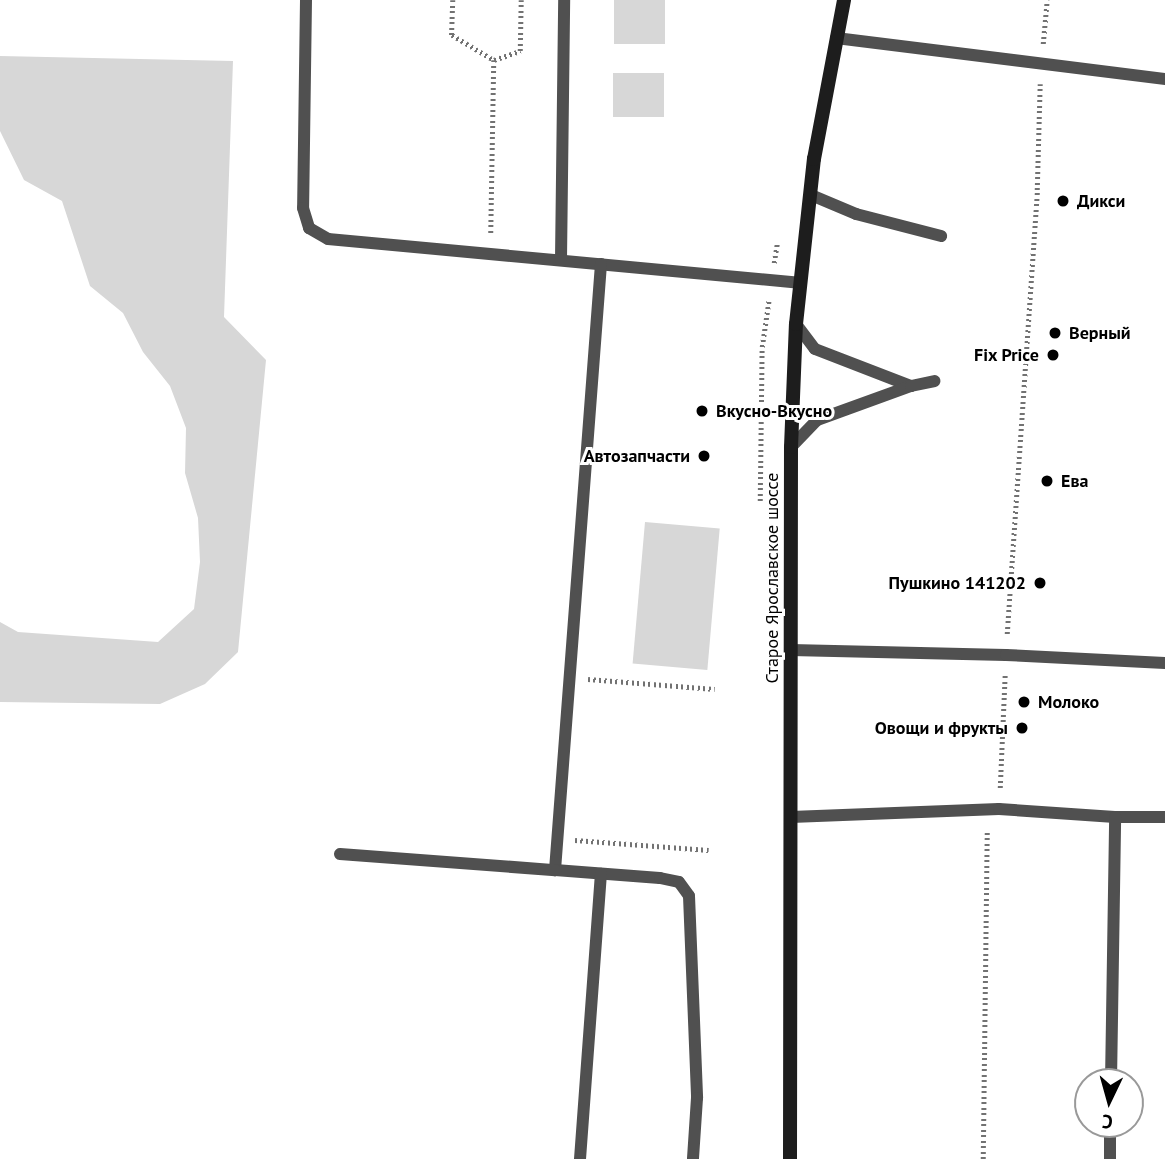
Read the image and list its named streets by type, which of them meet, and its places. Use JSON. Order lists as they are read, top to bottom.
{
  "streets": {
    "main road": ["Старое Ярославское шоссе"]
  },
  "places": [
    "Дикси",
    "Верный",
    "Fix Price",
    "Вкусно-Вкусно",
    "Автозапчасти",
    "Ева",
    "Пушкино 141202",
    "Молоко",
    "Овощи и фрукты"
  ],
  "north": "bottom"
}
